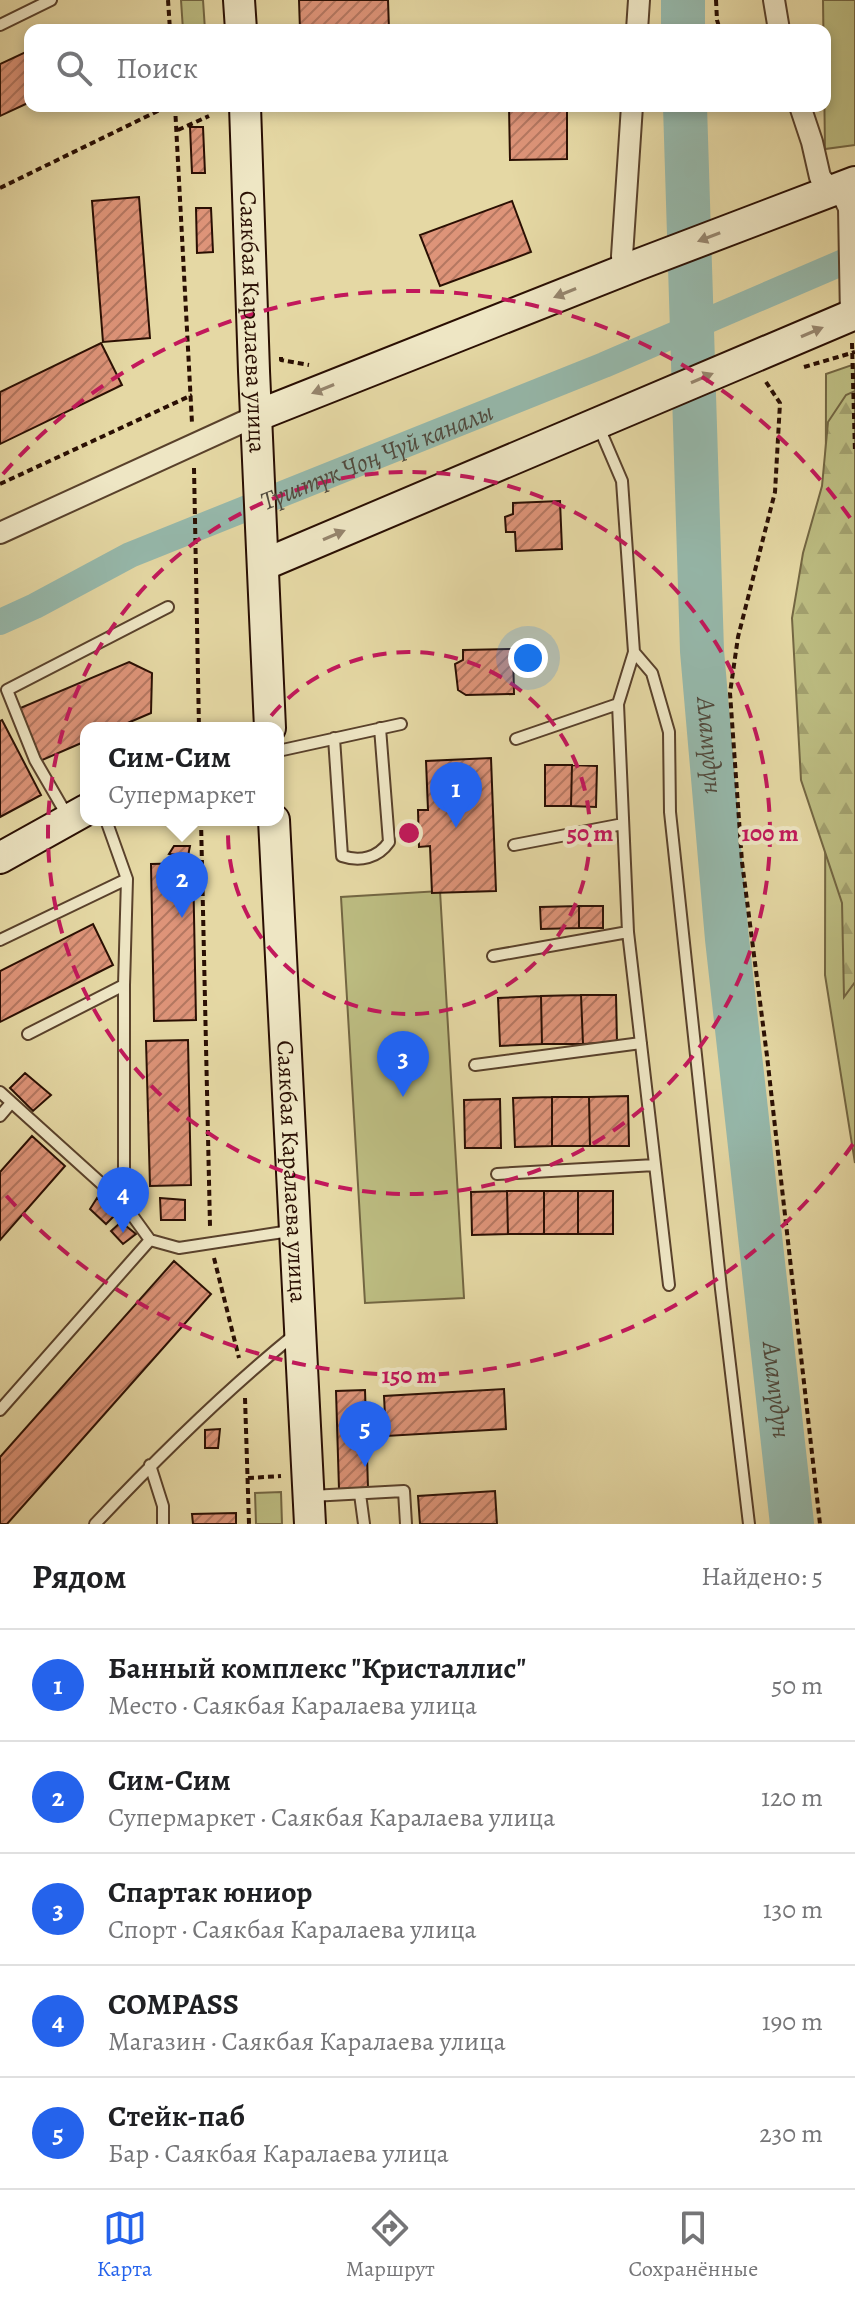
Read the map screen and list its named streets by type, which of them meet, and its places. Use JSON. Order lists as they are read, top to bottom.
{
  "streets": {
    "main road": ["Саякбая Каралаева улица"]
  },
  "water": ["Түштүк Чоң Чүй каналы", "Аламүдүн"],
  "page": {
    "search": "Поиск",
    "popup": ["Сим-Сим", "Супермаркет"],
    "pins": [
      "1",
      "2",
      "3",
      "4",
      "5"
    ],
    "heading": ["Рядом", "Найдено: 5"],
    "list": [
      {
        "mark": "1",
        "name": "Банный комплекс \"Кристаллис\"",
        "note": "Место · Саякбая Каралаева улица",
        "value": "50 m"
      },
      {
        "mark": "2",
        "name": "Сим-Сим",
        "note": "Супермаркет · Саякбая Каралаева улица",
        "value": "120 m"
      },
      {
        "mark": "3",
        "name": "Спартак юниор",
        "note": "Спорт · Саякбая Каралаева улица",
        "value": "130 m"
      },
      {
        "mark": "4",
        "name": "COMPASS",
        "note": "Магазин · Саякбая Каралаева улица",
        "value": "190 m"
      },
      {
        "mark": "5",
        "name": "Стейк-паб",
        "note": "Бар · Саякбая Каралаева улица",
        "value": "230 m"
      }
    ],
    "nav": ["Карта", "Маршрут", "Сохранённые"]
  },
  "rings": ["50 m", "100 m", "150 m"]
}
